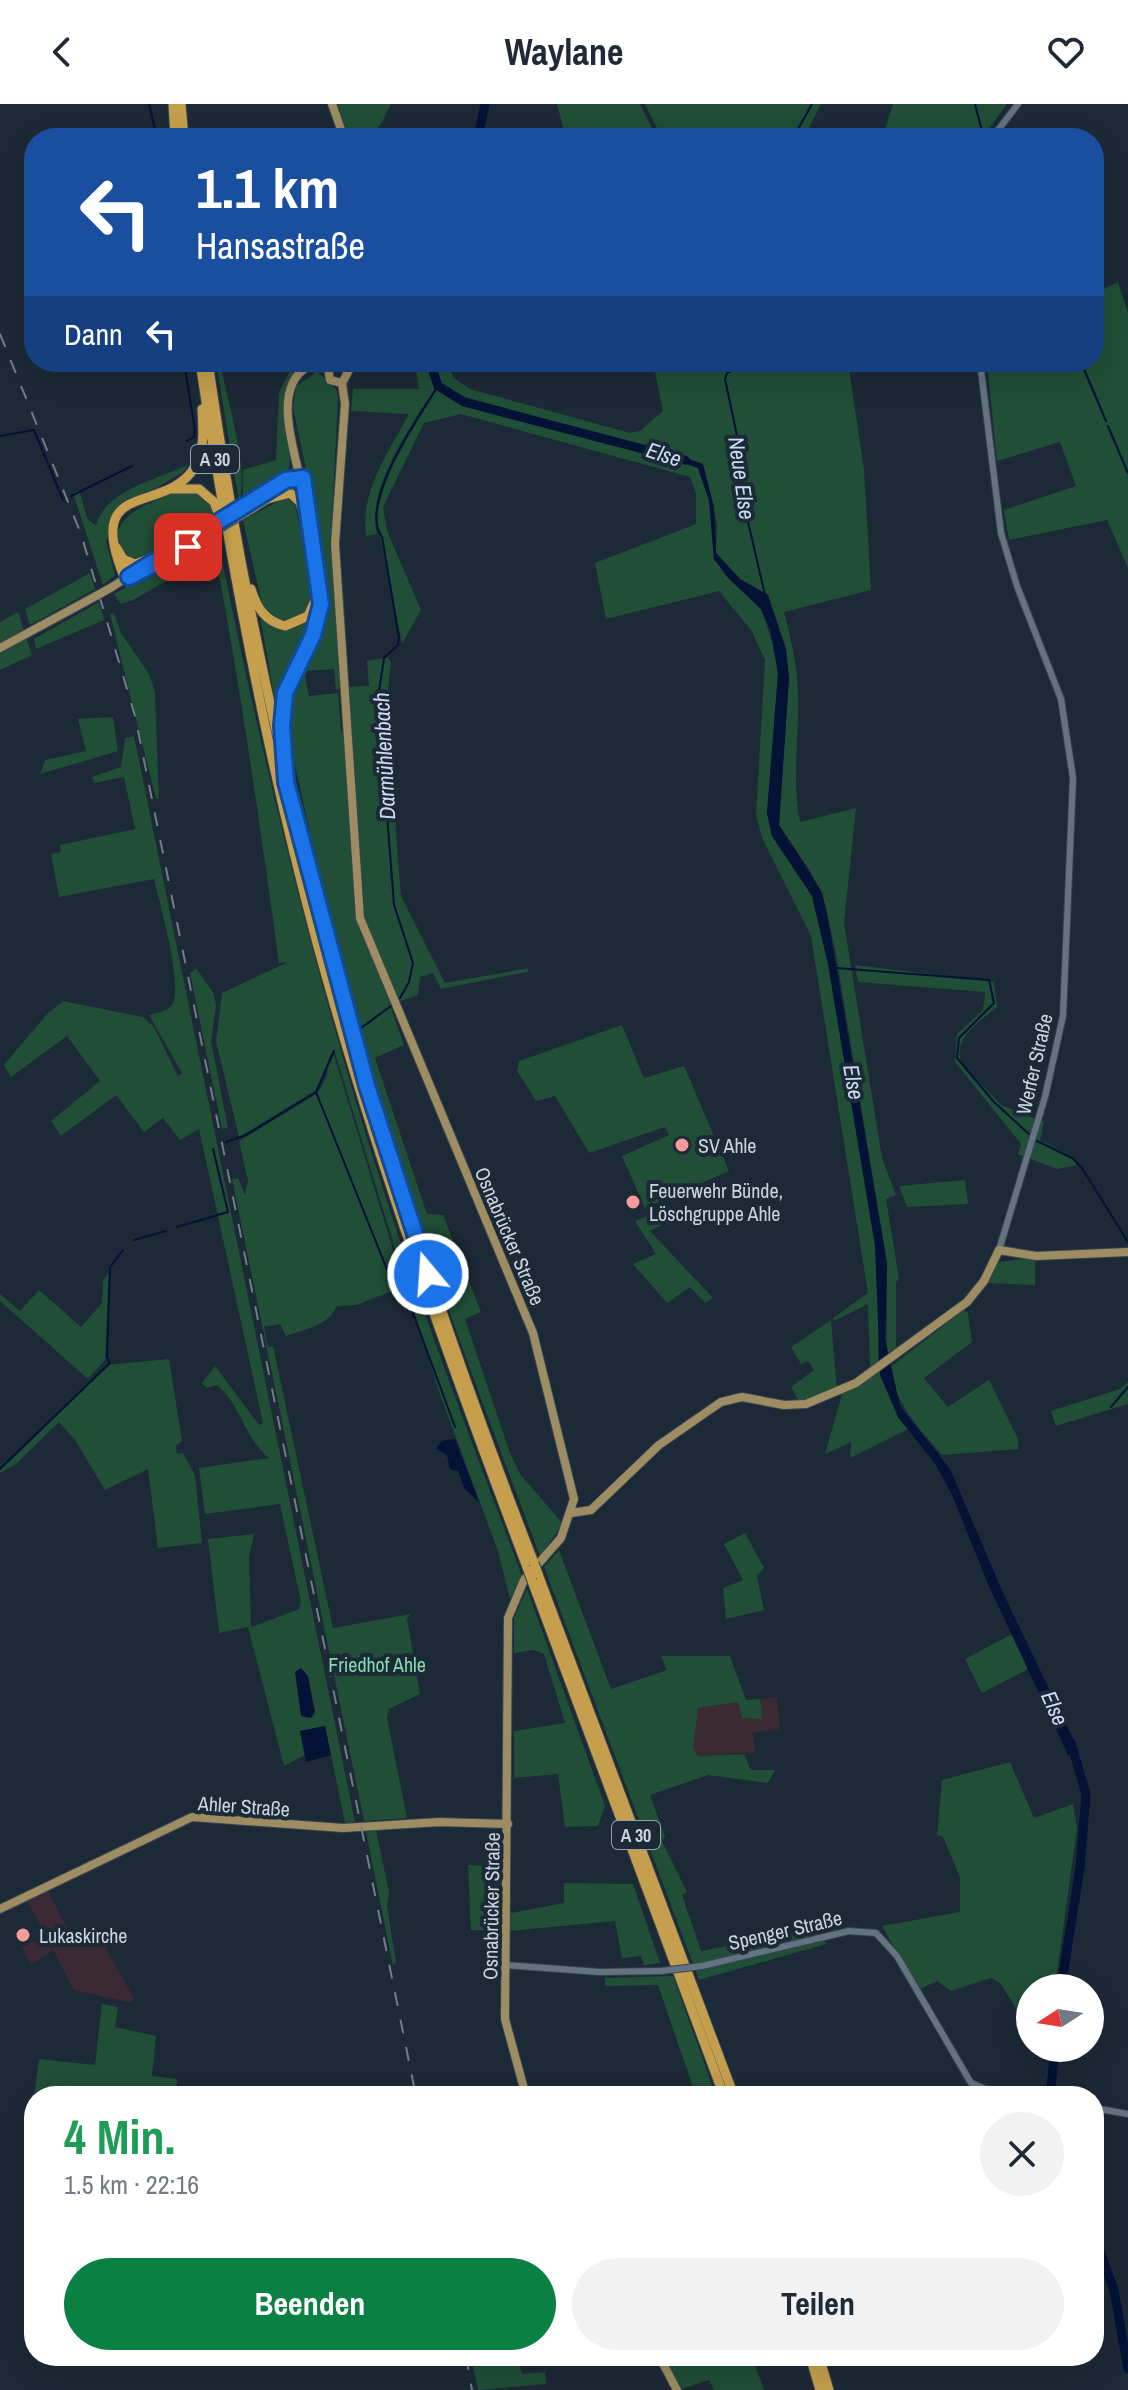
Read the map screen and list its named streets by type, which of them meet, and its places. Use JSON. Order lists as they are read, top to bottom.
{
  "streets": {
    "highway": ["A 30"],
    "main road": ["Werfer Straße", "Osnabrücker Straße", "Ahler Straße"],
    "street": ["Spenger Straße"]
  },
  "crossings": [
    ["Werfer Straße", "Osnabrücker Straße"],
    ["Osnabrücker Straße", "Ahler Straße"],
    ["Osnabrücker Straße", "Spenger Straße"]
  ],
  "water": ["Else", "Neue Else", "Darmühlenbach"],
  "parks": ["Friedhof Ahle"],
  "places": ["SV Ahle", "Feuerwehr Bünde, Löschgruppe Ahle", "Lukaskirche"],
  "north": "left",
  "page": {
    "header": "Waylane",
    "turn": ["1.1 km", "Hansastraße"],
    "then": "Dann",
    "heading": ["4 Min.", "1.5 km · 22:16"],
    "buttons": ["Beenden", "Teilen"]
  }
}
